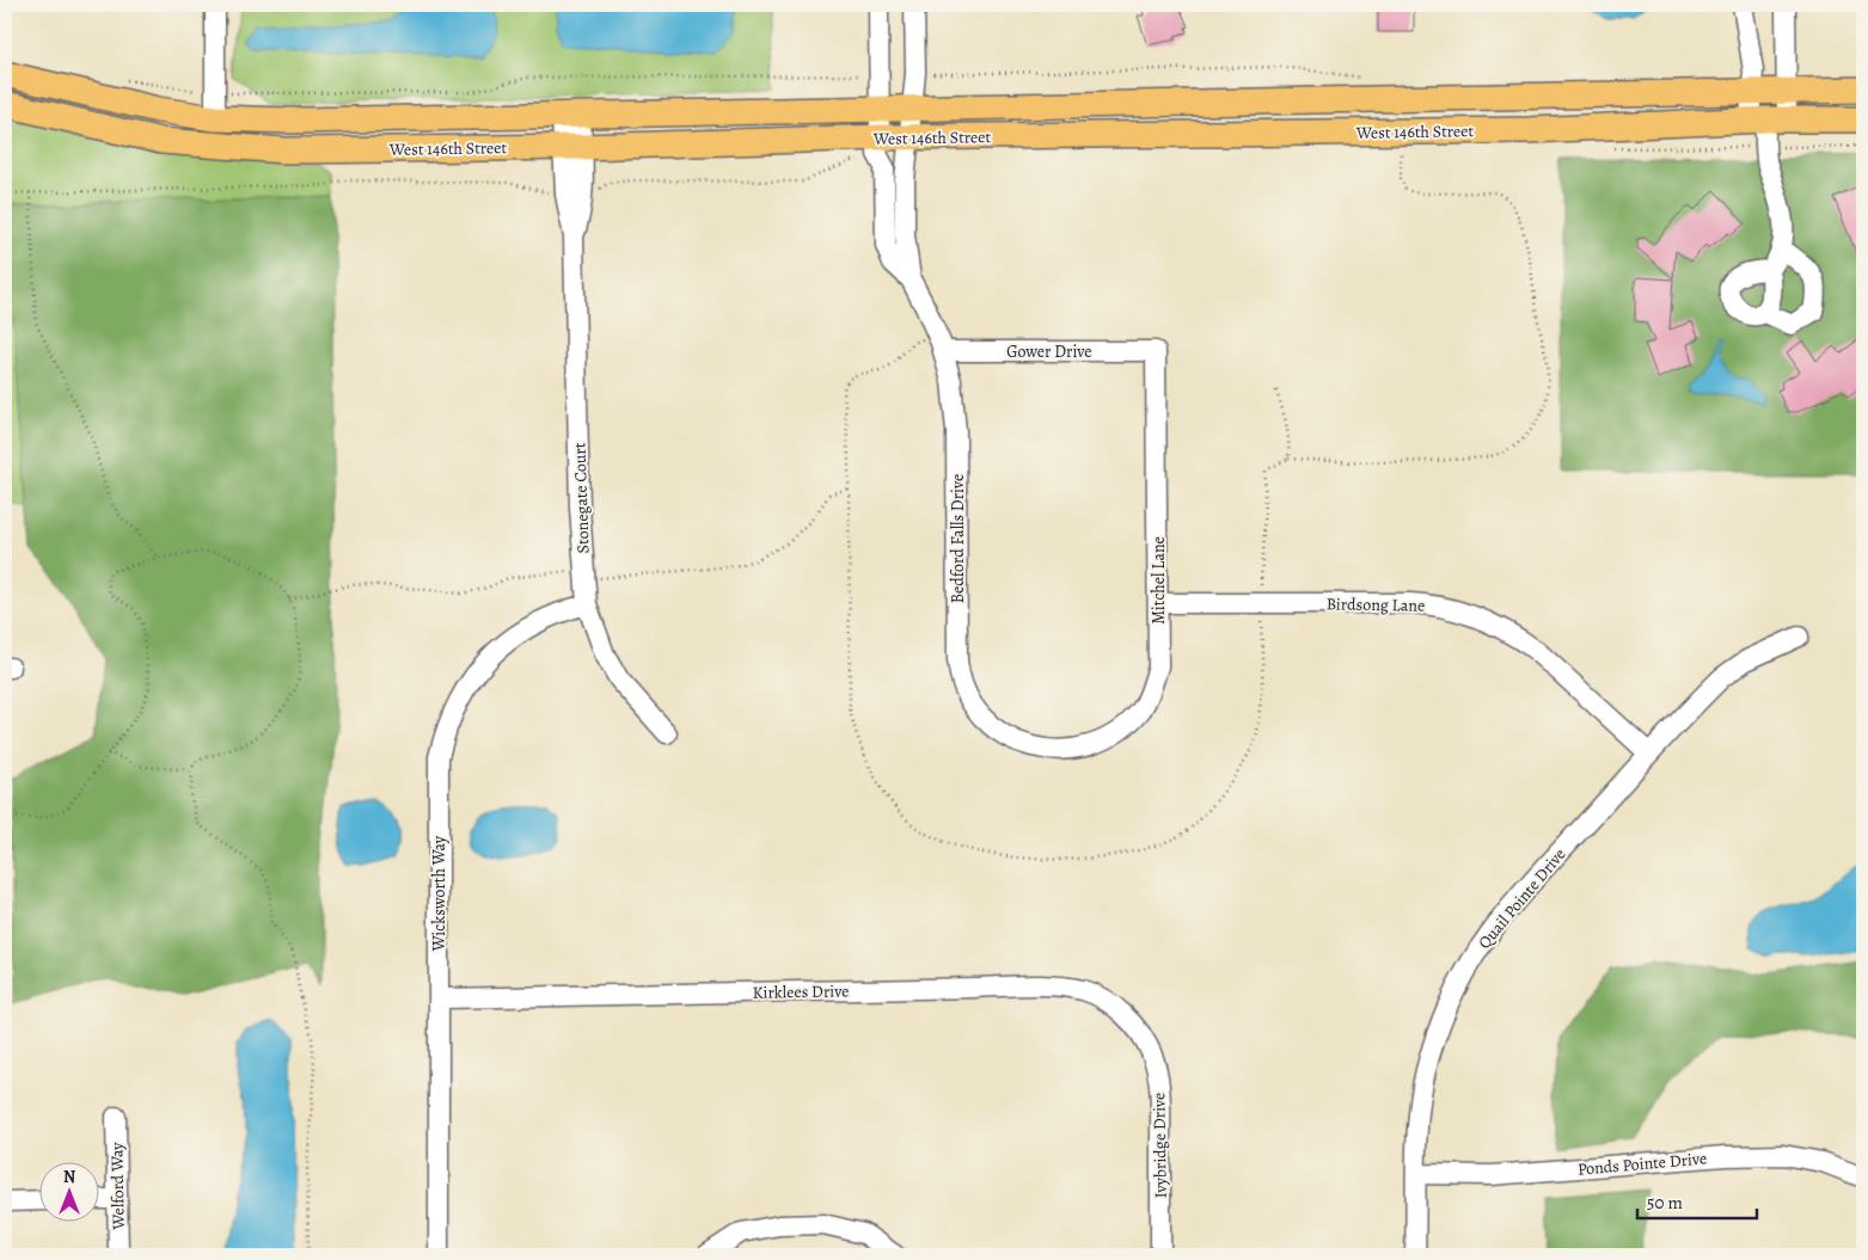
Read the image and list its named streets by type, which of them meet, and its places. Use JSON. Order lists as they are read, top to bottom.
{
  "streets": {
    "main road": ["West 146th Street"],
    "street": [
      "Gower Drive",
      "Stonegate Court",
      "Bedford Falls Drive",
      "Mitchel Lane",
      "Birdsong Lane",
      "Wicksworth Way",
      "Quail Pointe Drive",
      "Kirklees Drive",
      "Ivybridge Drive",
      "Ponds Pointe Drive",
      "Welford Way"
    ]
  },
  "crossings": [
    ["West 146th Street", "Stonegate Court"],
    ["West 146th Street", "Bedford Falls Drive"],
    ["Gower Drive", "Bedford Falls Drive"],
    ["Gower Drive", "Mitchel Lane"],
    ["Stonegate Court", "Wicksworth Way"],
    ["Bedford Falls Drive", "Mitchel Lane"],
    ["Mitchel Lane", "Birdsong Lane"],
    ["Birdsong Lane", "Quail Pointe Drive"],
    ["Wicksworth Way", "Kirklees Drive"],
    ["Quail Pointe Drive", "Ponds Pointe Drive"],
    ["Kirklees Drive", "Ivybridge Drive"]
  ],
  "scale_bar": "50 m",
  "north": "top"
}
